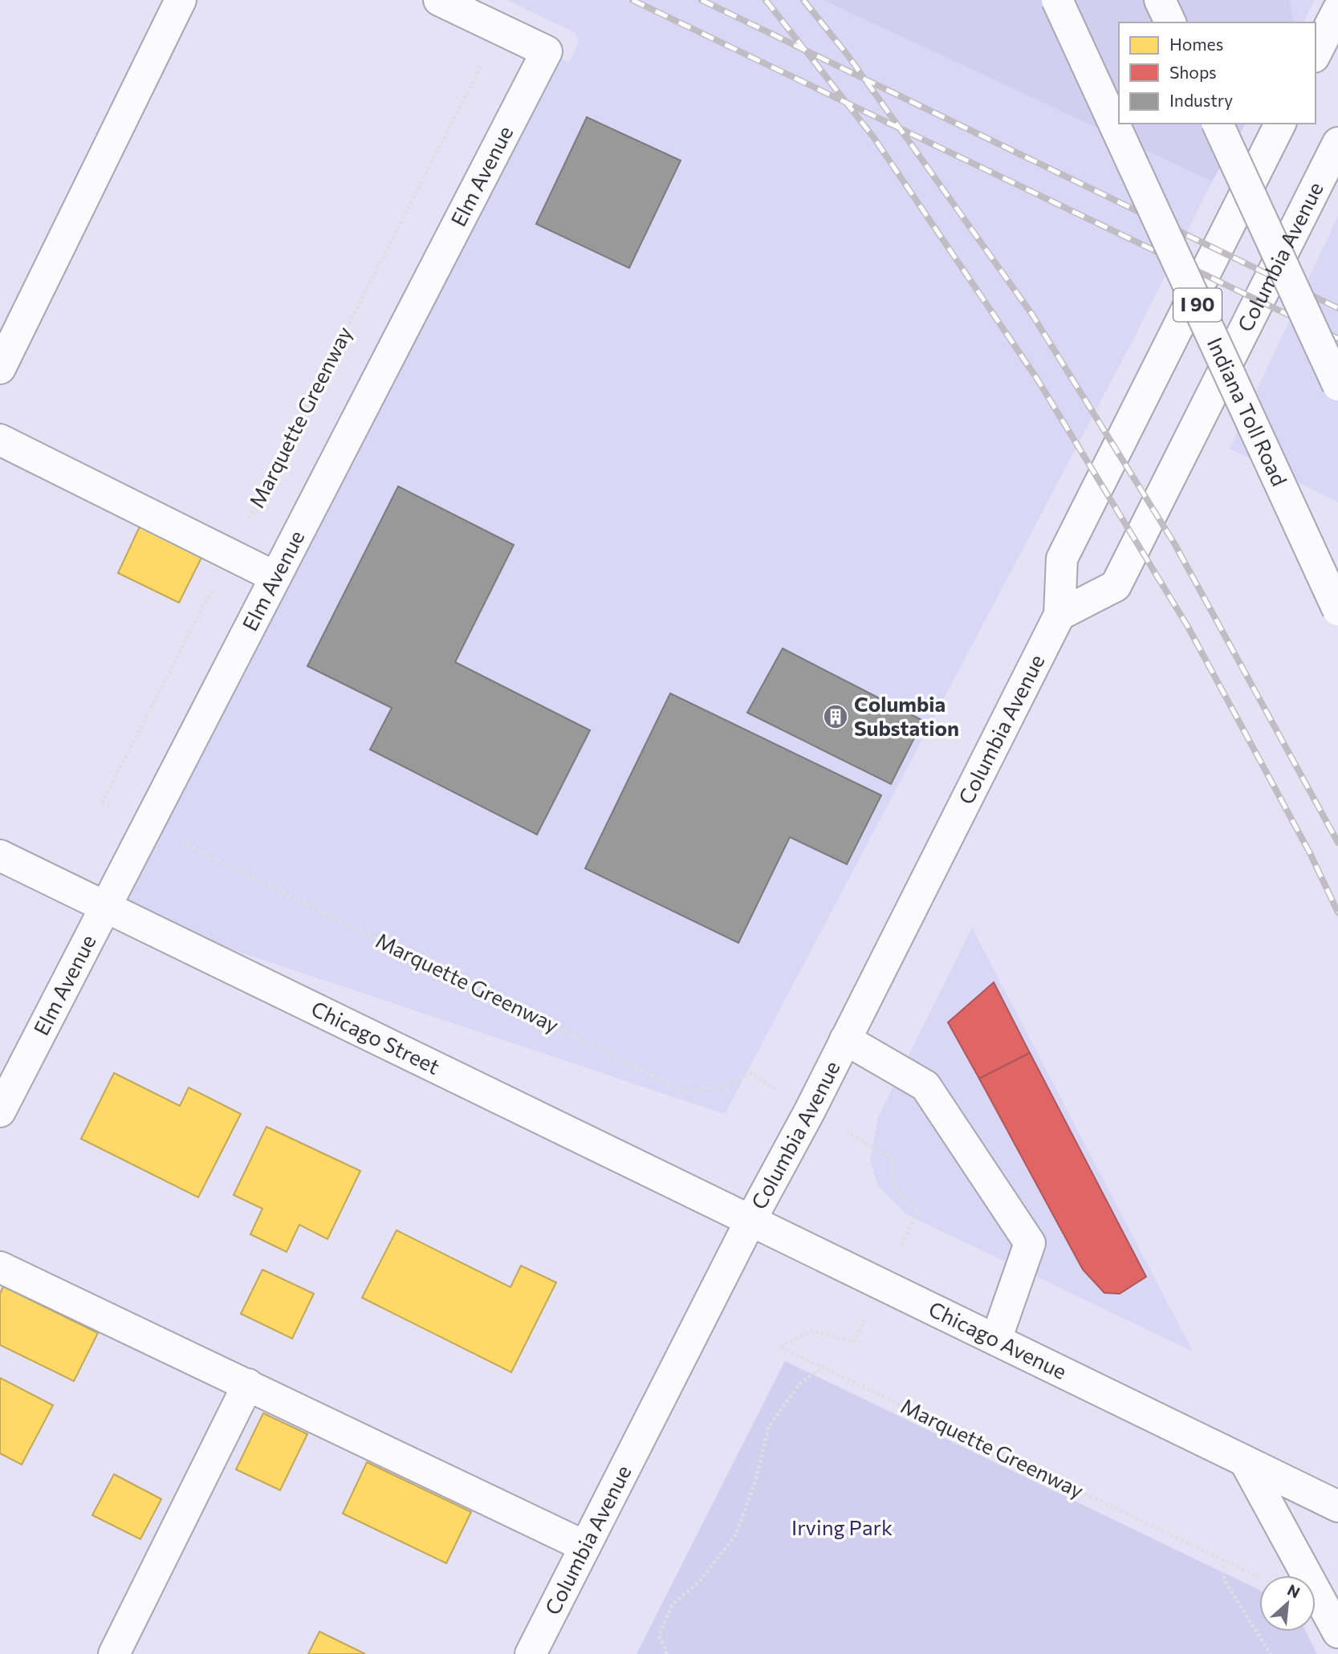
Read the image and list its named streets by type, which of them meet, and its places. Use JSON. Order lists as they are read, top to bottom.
{
  "streets": {
    "main road": [
      "Elm Avenue",
      "Columbia Avenue",
      "I 90",
      "Indiana Toll Road",
      "Chicago Street",
      "Chicago Avenue"
    ],
    "path": ["Marquette Greenway"]
  },
  "crossings": [
    ["Elm Avenue", "Marquette Greenway"],
    ["Elm Avenue", "Chicago Street"],
    ["Columbia Avenue", "Chicago Street"],
    ["Columbia Avenue", "Chicago Avenue"],
    ["Chicago Street", "Chicago Avenue"]
  ],
  "parks": ["Irving Park"],
  "places": {
    "building": ["Columbia Substation"]
  },
  "legend": ["Homes", "Shops", "Industry"],
  "north": "top right"
}
